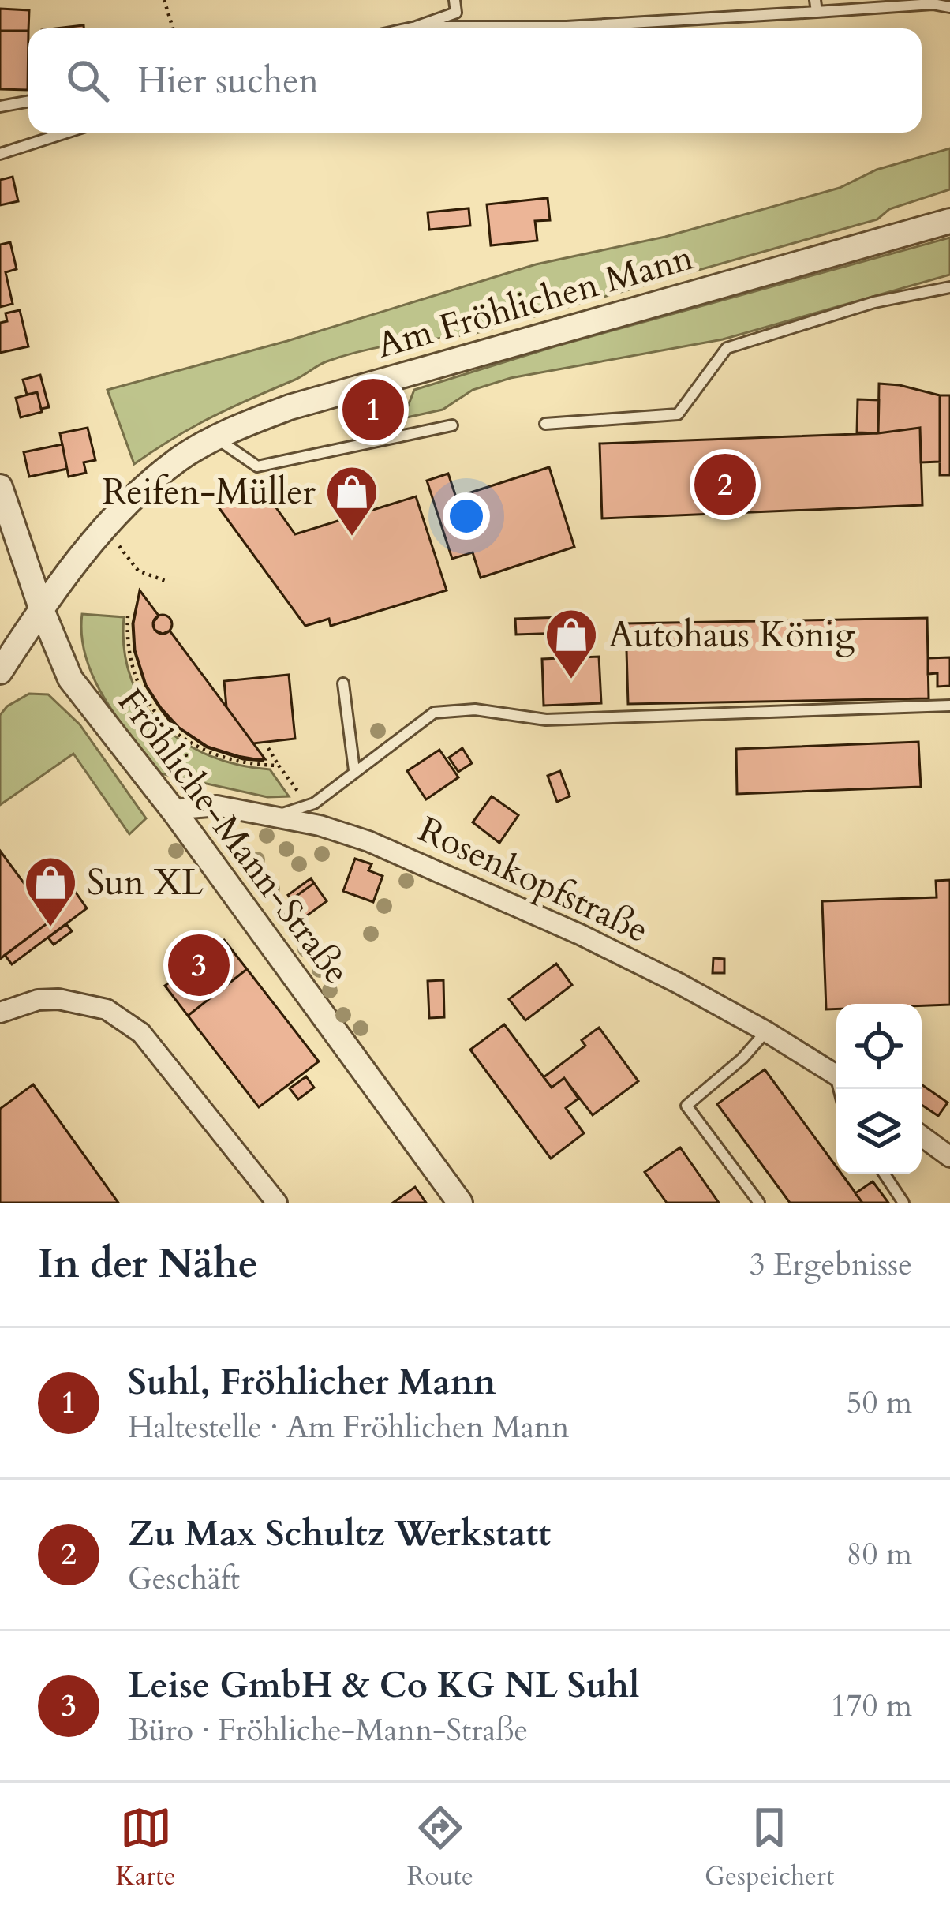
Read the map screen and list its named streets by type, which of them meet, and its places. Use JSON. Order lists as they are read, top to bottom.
{
  "streets": {
    "street": ["Am Fröhlichen Mann", "Fröhliche-Mann-Straße", "Rosenkopfstraße"]
  },
  "crossings": [
    ["Am Fröhlichen Mann", "Fröhliche-Mann-Straße"],
    ["Fröhliche-Mann-Straße", "Rosenkopfstraße"]
  ],
  "places": {
    "shop": ["Reifen-Müller", "Autohaus König", "Sun XL"]
  },
  "page": {
    "search": "Hier suchen",
    "pins": ["1", "2", "3"],
    "heading": ["In der Nähe", "3 Ergebnisse"],
    "list": [
      {
        "mark": "1",
        "name": "Suhl, Fröhlicher Mann",
        "note": "Haltestelle · Am Fröhlichen Mann",
        "value": "50 m"
      },
      {
        "mark": "2",
        "name": "Zu Max Schultz Werkstatt",
        "note": "Geschäft",
        "value": "80 m"
      },
      {
        "mark": "3",
        "name": "Leise GmbH & Co KG NL Suhl",
        "note": "Büro · Fröhliche-Mann-Straße",
        "value": "170 m"
      }
    ],
    "nav": ["Karte", "Route", "Gespeichert"]
  }
}
